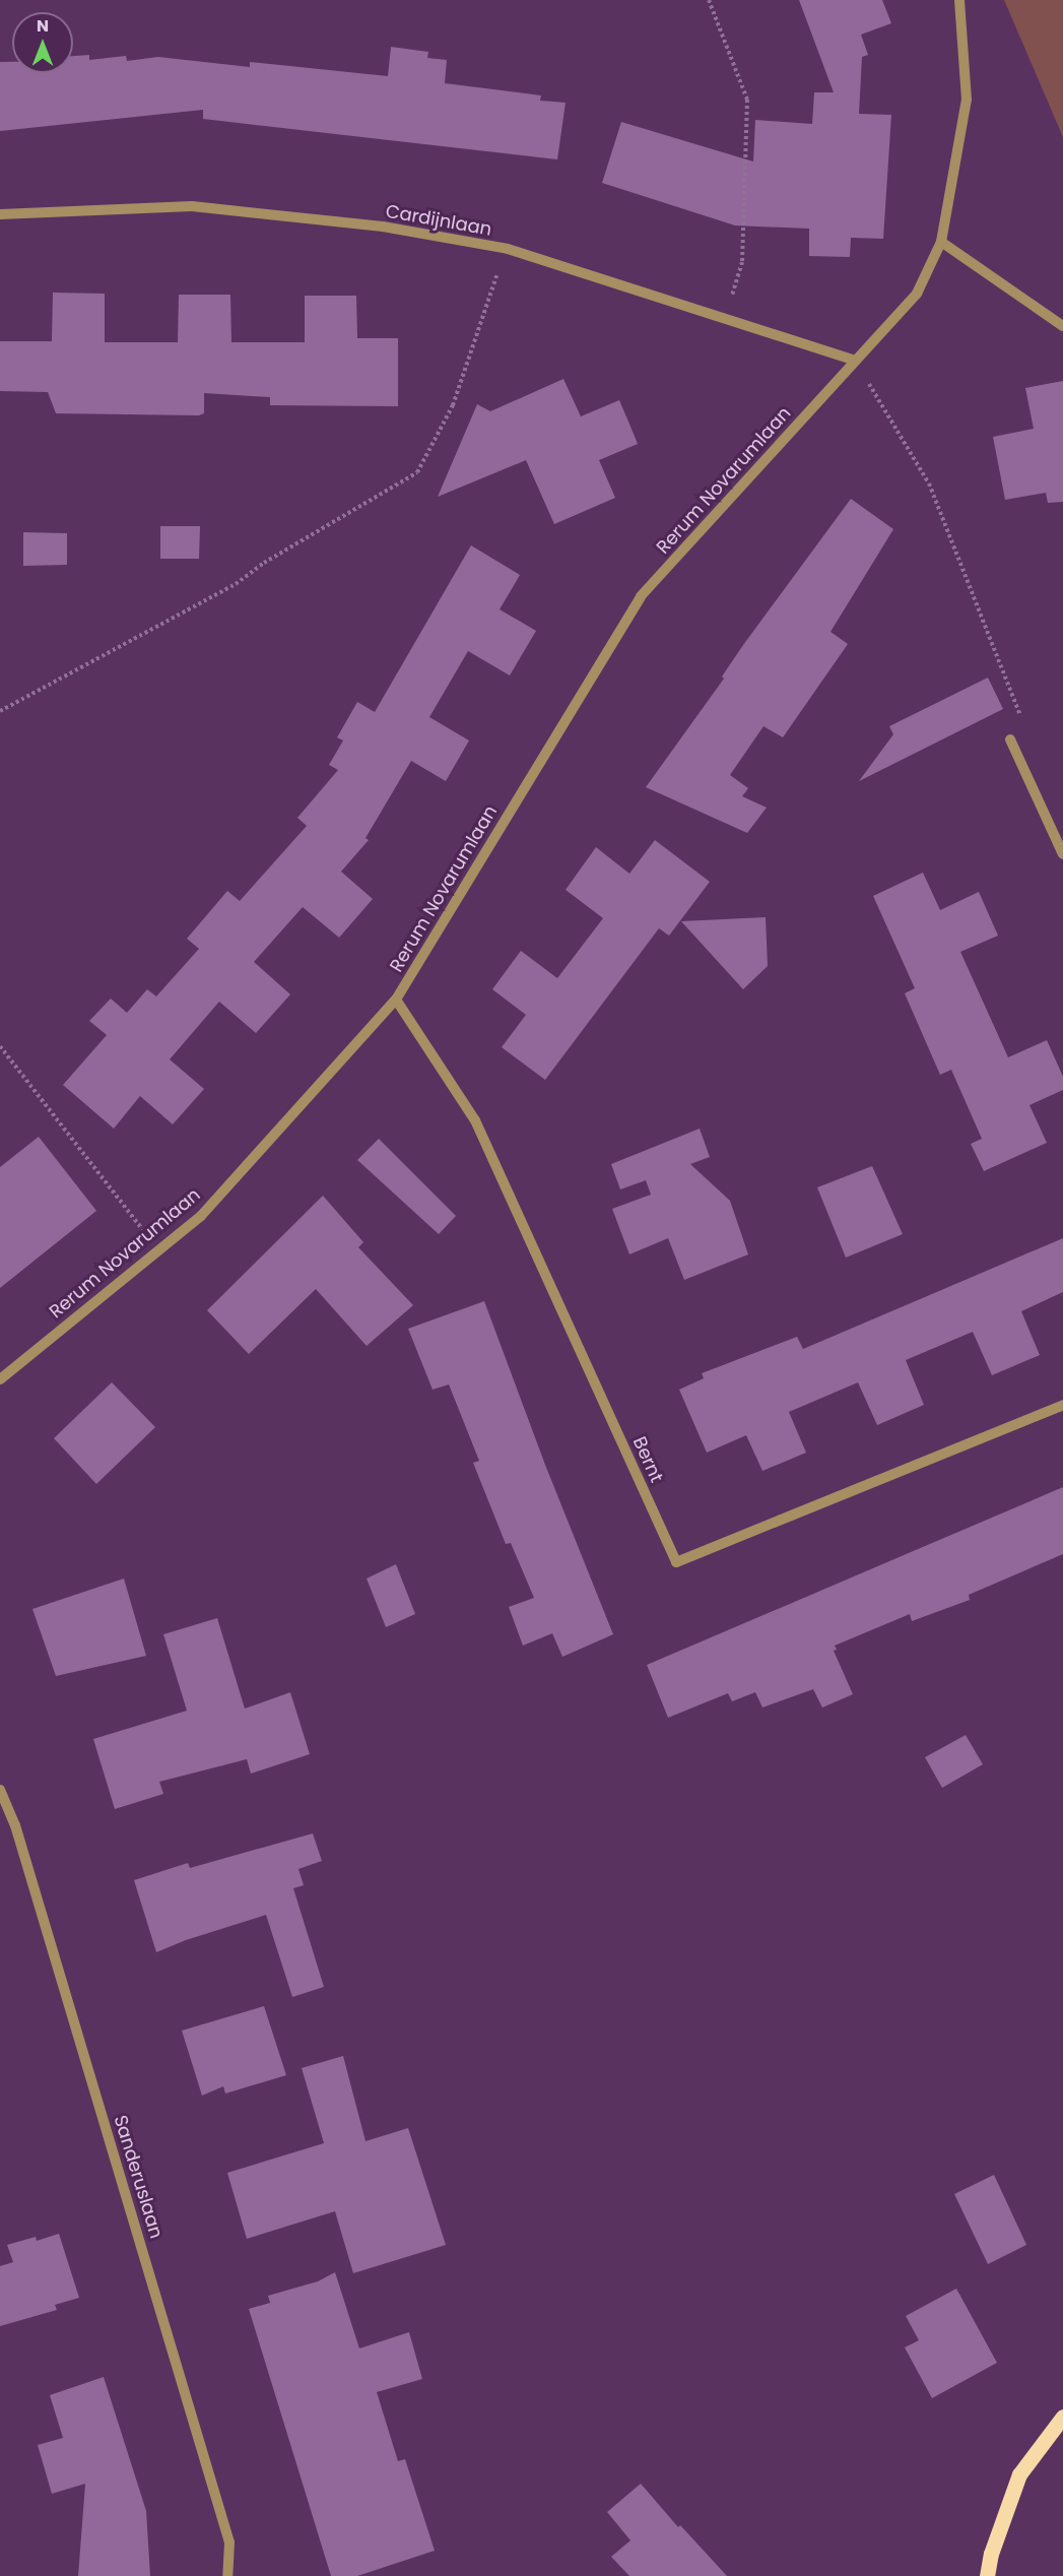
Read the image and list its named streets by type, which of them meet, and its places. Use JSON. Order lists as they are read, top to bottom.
{
  "streets": {
    "street": [
      "Cardijnlaan",
      "Rerum Novarumlaan",
      "Bernt",
      "Sanderuslaan"
    ]
  },
  "crossings": [
    ["Cardijnlaan", "Rerum Novarumlaan"],
    ["Rerum Novarumlaan", "Bernt"]
  ],
  "north": "top"
}
